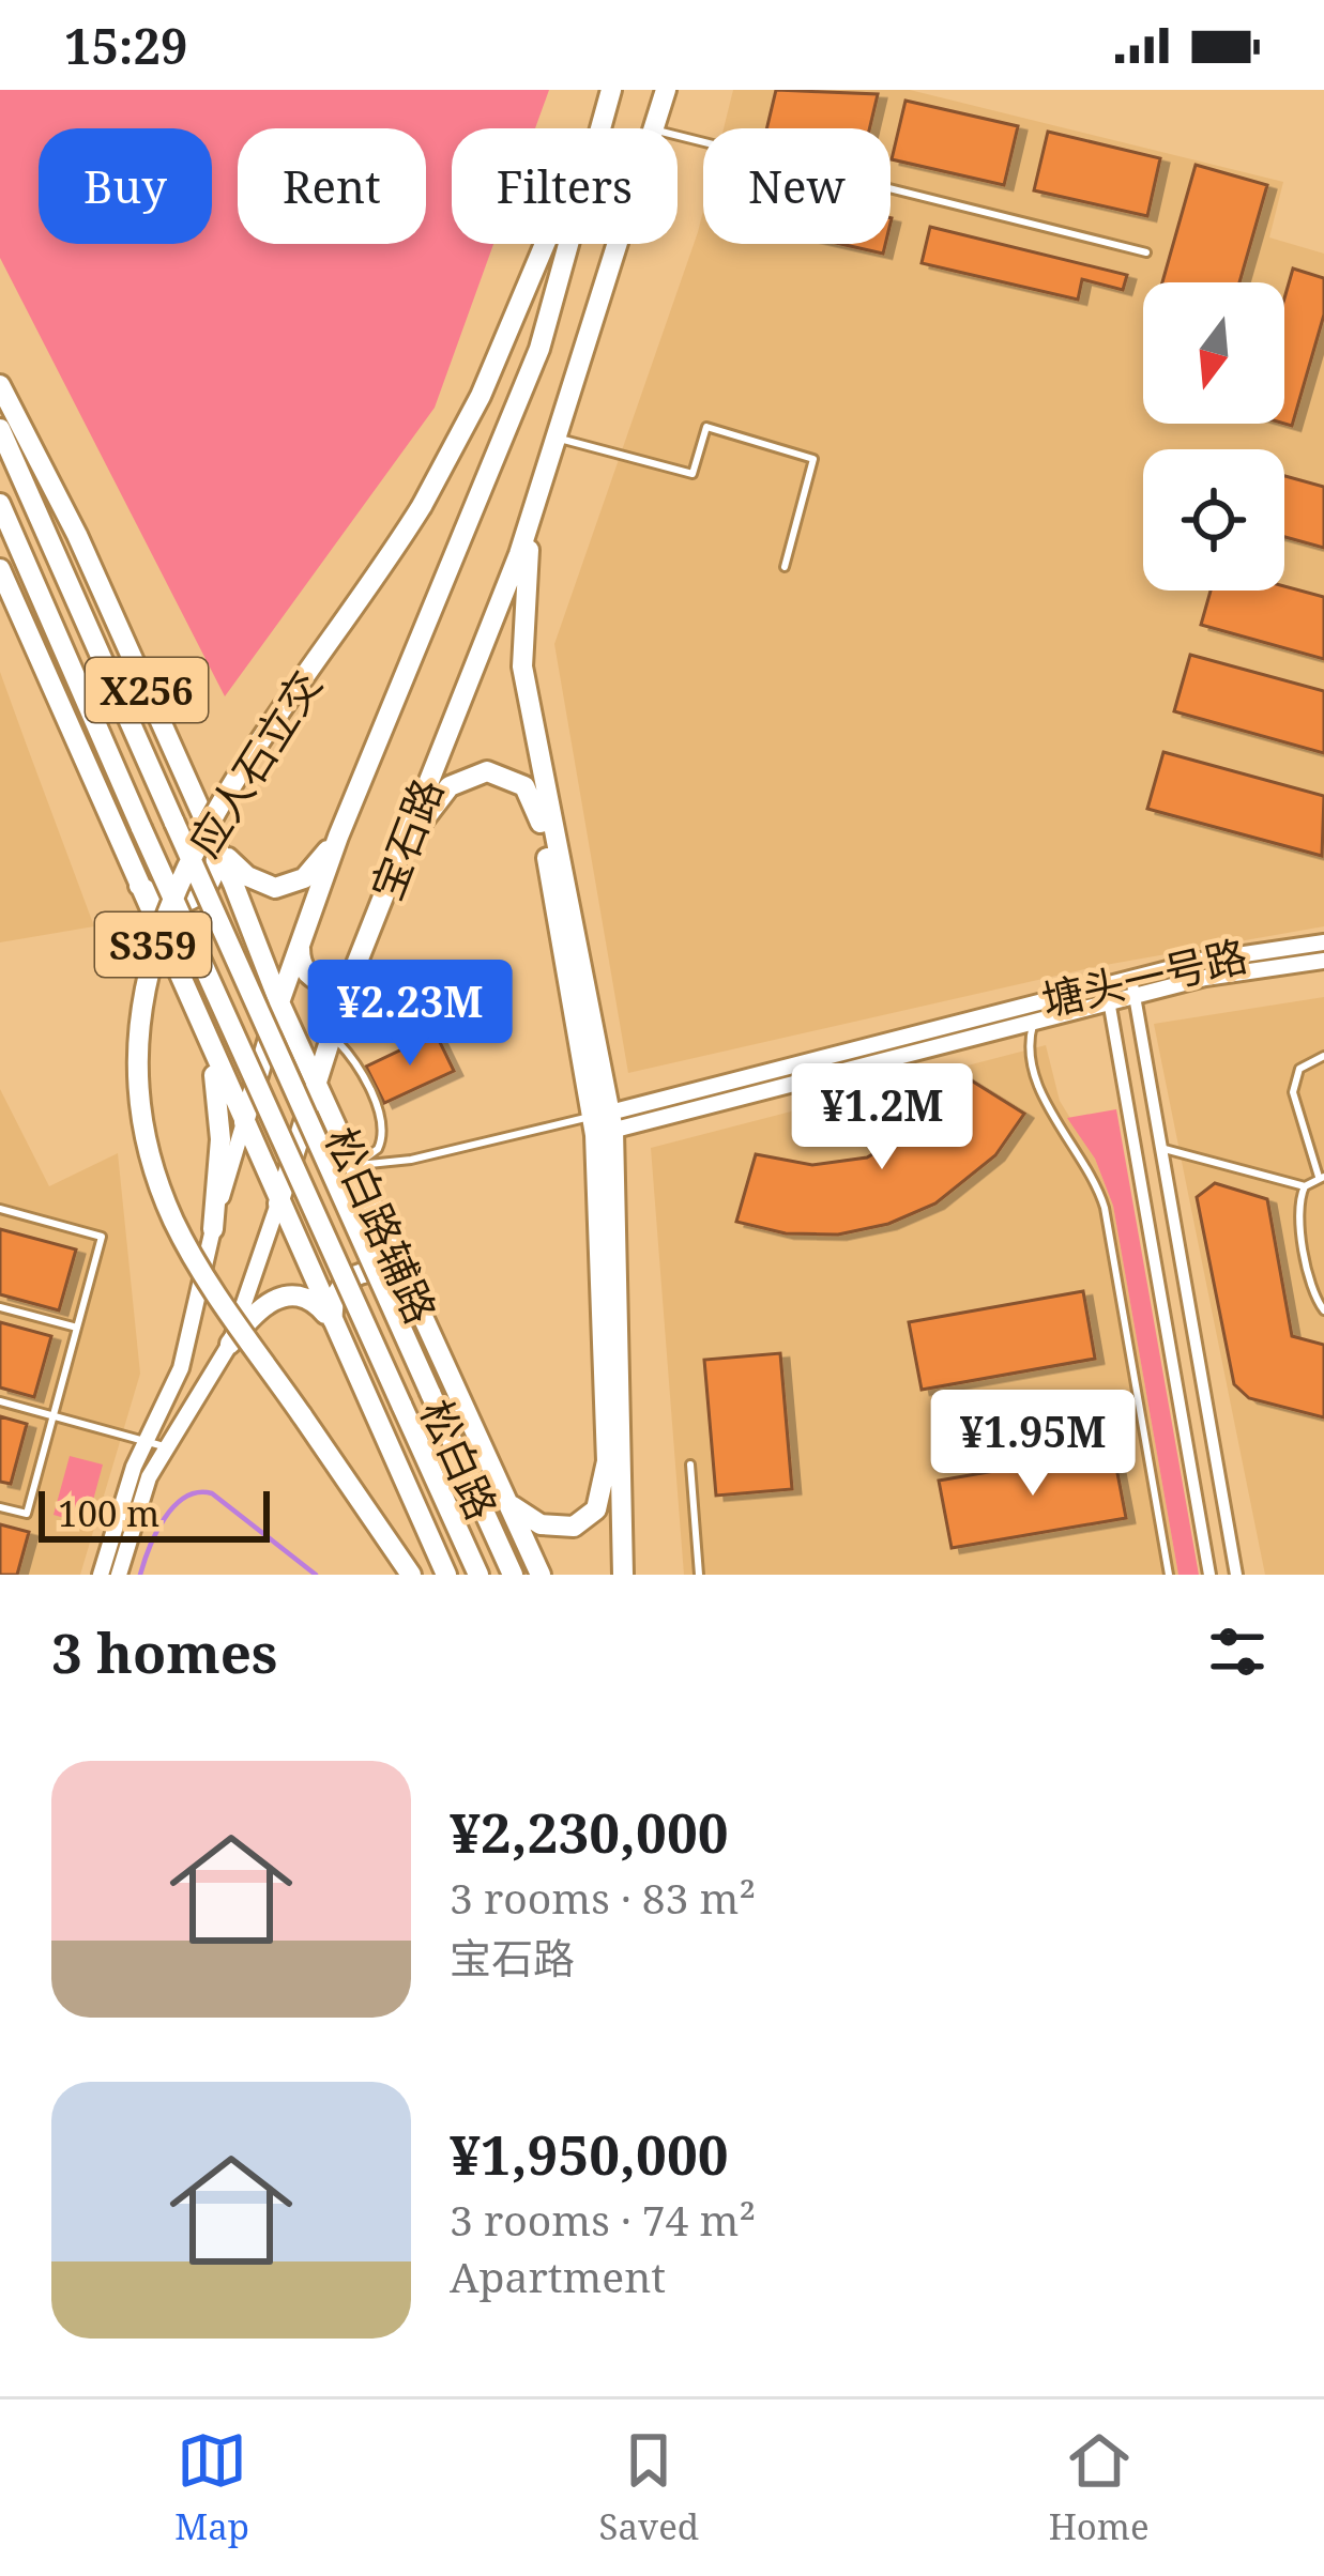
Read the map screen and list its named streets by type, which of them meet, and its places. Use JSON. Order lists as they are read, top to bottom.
{
  "streets": {
    "main road": [
      "X256",
      "应人石立交",
      "宝石路",
      "S359",
      "松白路辅路",
      "松白路"
    ],
    "street": ["塘头一号路"]
  },
  "crossings": [
    ["应人石立交", "宝石路"],
    ["宝石路", "松白路辅路"]
  ],
  "scale_bar": "100 m",
  "north": "bottom",
  "page": {
    "status": "15:29",
    "chip": [
      "Buy",
      "Rent",
      "Filters",
      "New"
    ],
    "price": ["¥2.23M", "¥1.2M", "¥1.95M"],
    "scale": "100 m",
    "heading": "3 homes",
    "list": [
      {
        "name": "¥2,230,000",
        "note": "3 rooms · 83 m² · 宝石路"
      },
      {
        "name": "¥1,950,000",
        "note": "3 rooms · 74 m² · Apartment"
      }
    ],
    "tabs": ["Map", "Saved", "Home"]
  }
}
